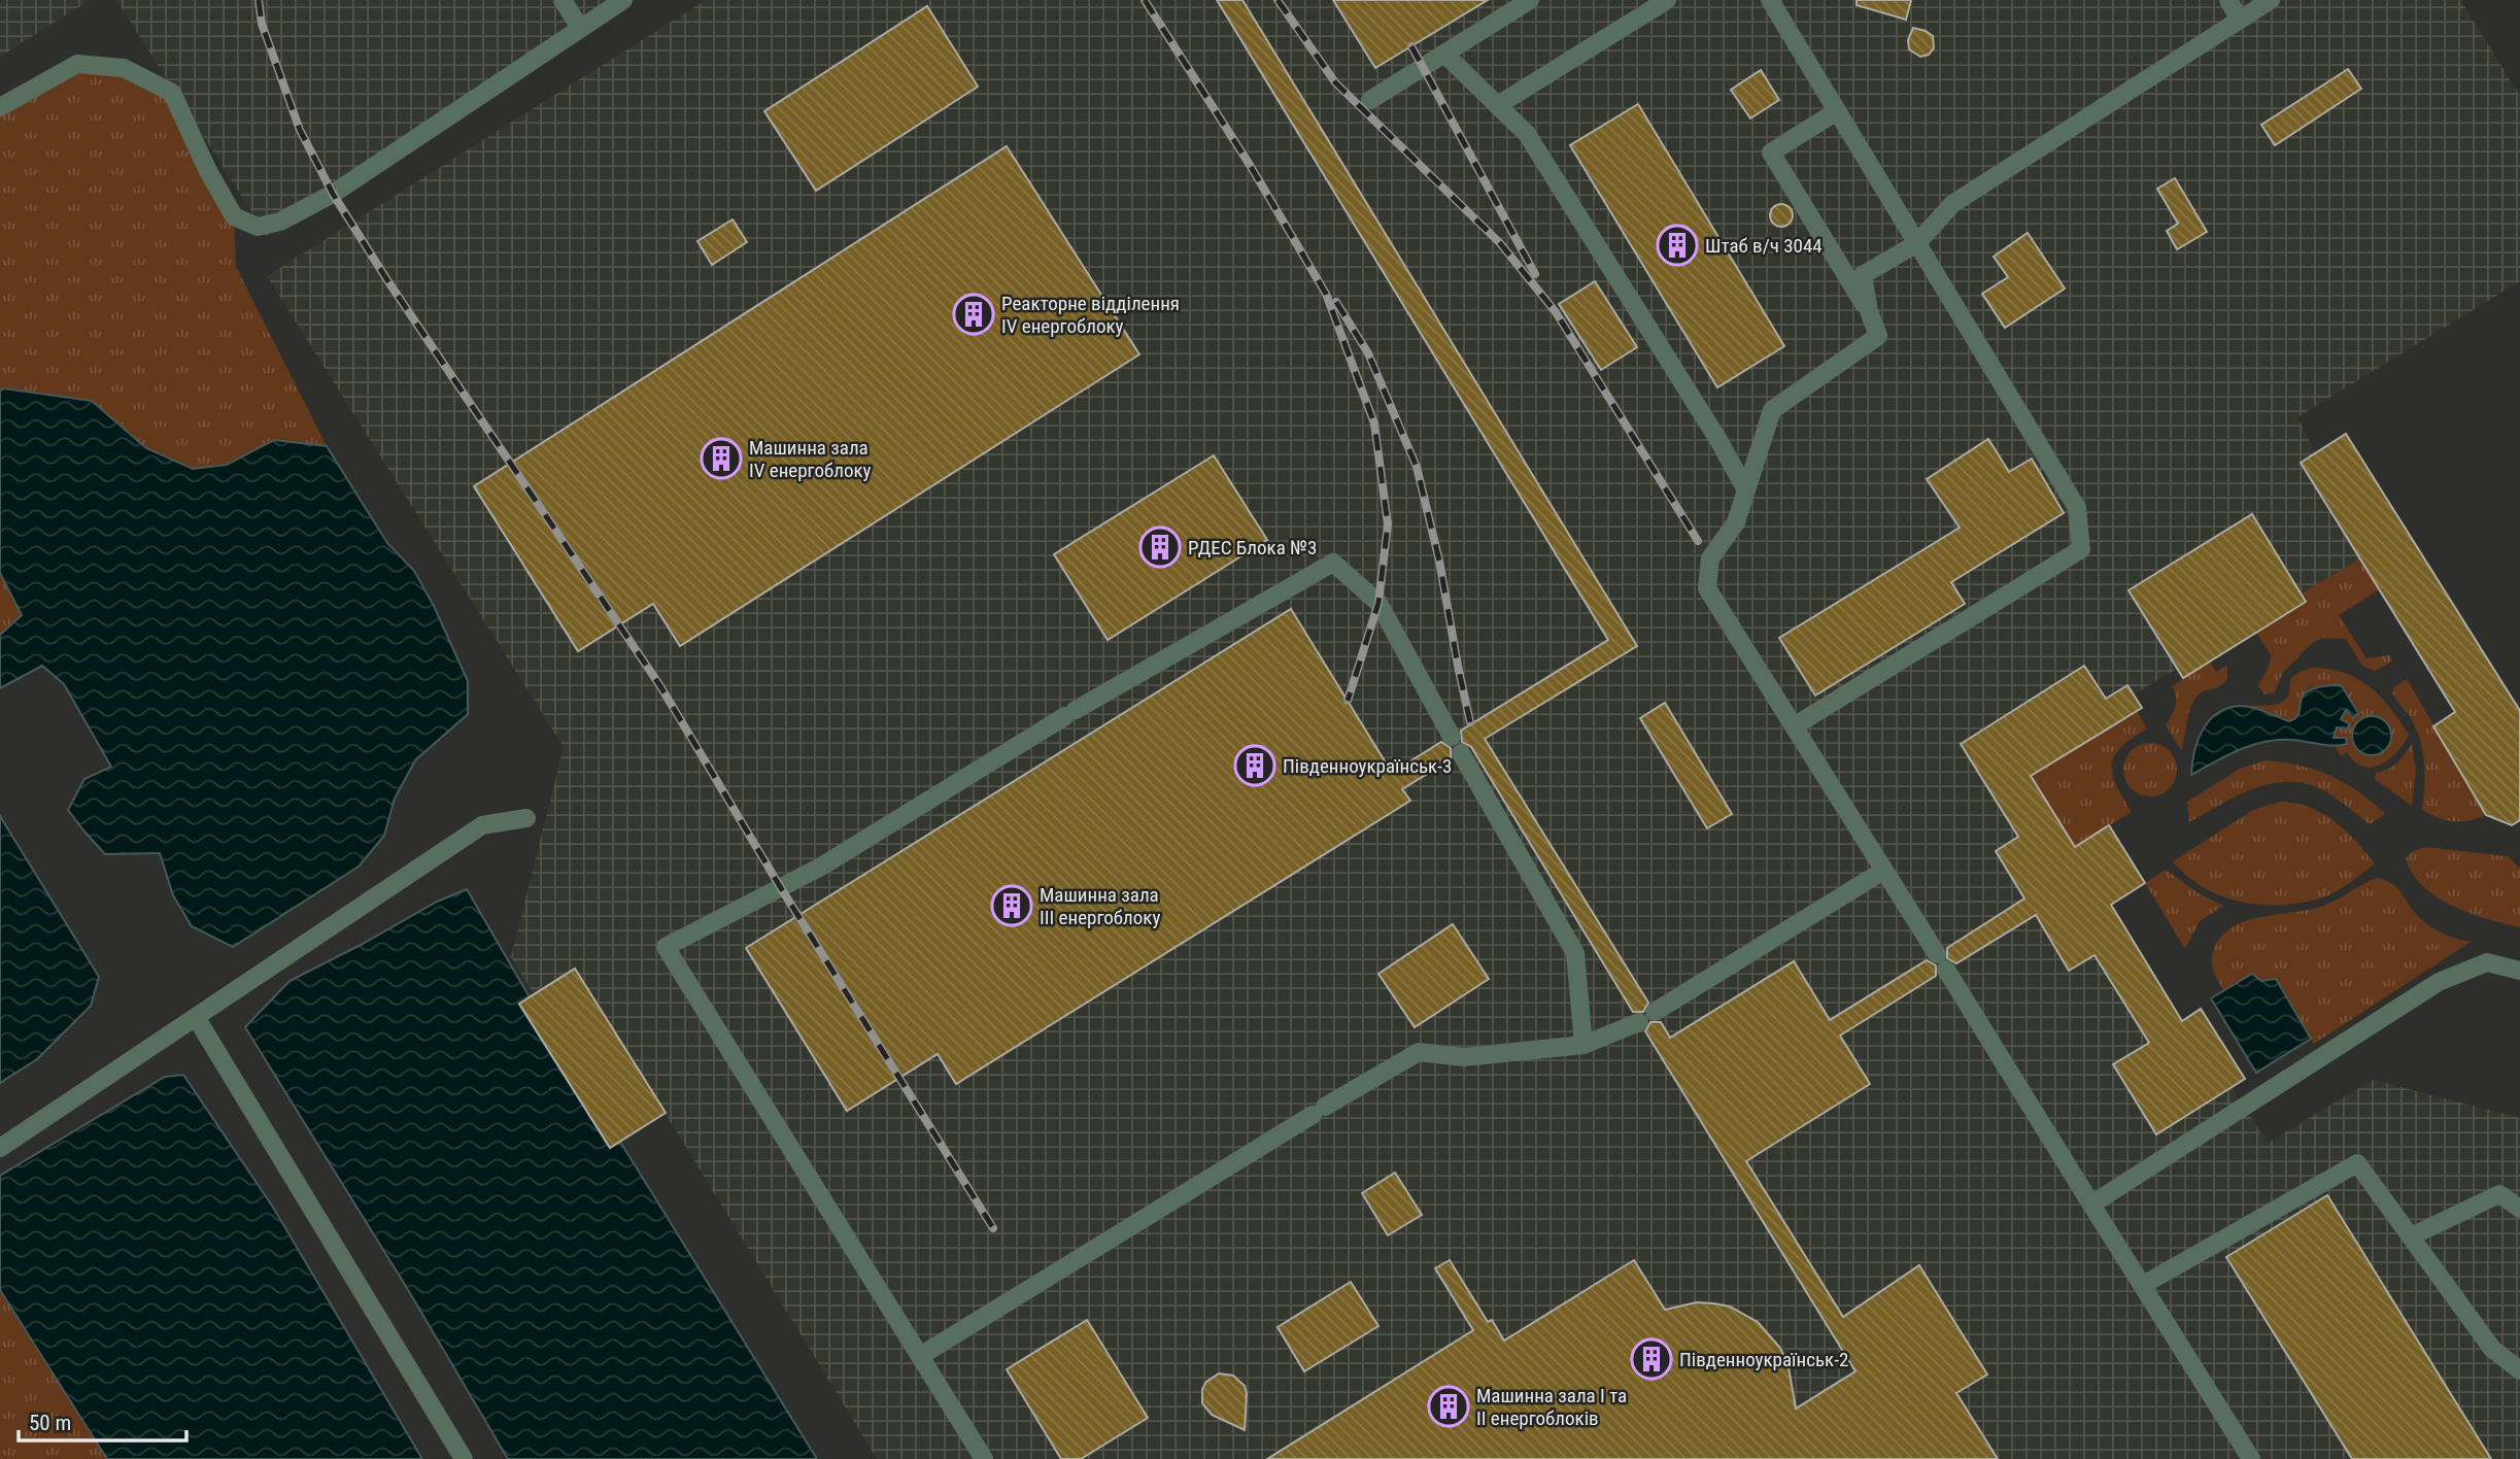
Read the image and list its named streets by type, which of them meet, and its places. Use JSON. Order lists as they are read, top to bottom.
{
  "places": {
    "building": [
      "Штаб в/ч 3044",
      "Реакторне відділення IV енергоблоку",
      "Машинна зала IV енергоблоку",
      "РДЕС Блока №3",
      "Південноукраїнськ-3",
      "Машинна зала III енергоблоку",
      "Південноукраїнськ-2",
      "Машинна зала I та II енергоблоків"
    ]
  },
  "scale_bar": "50 m"
}
